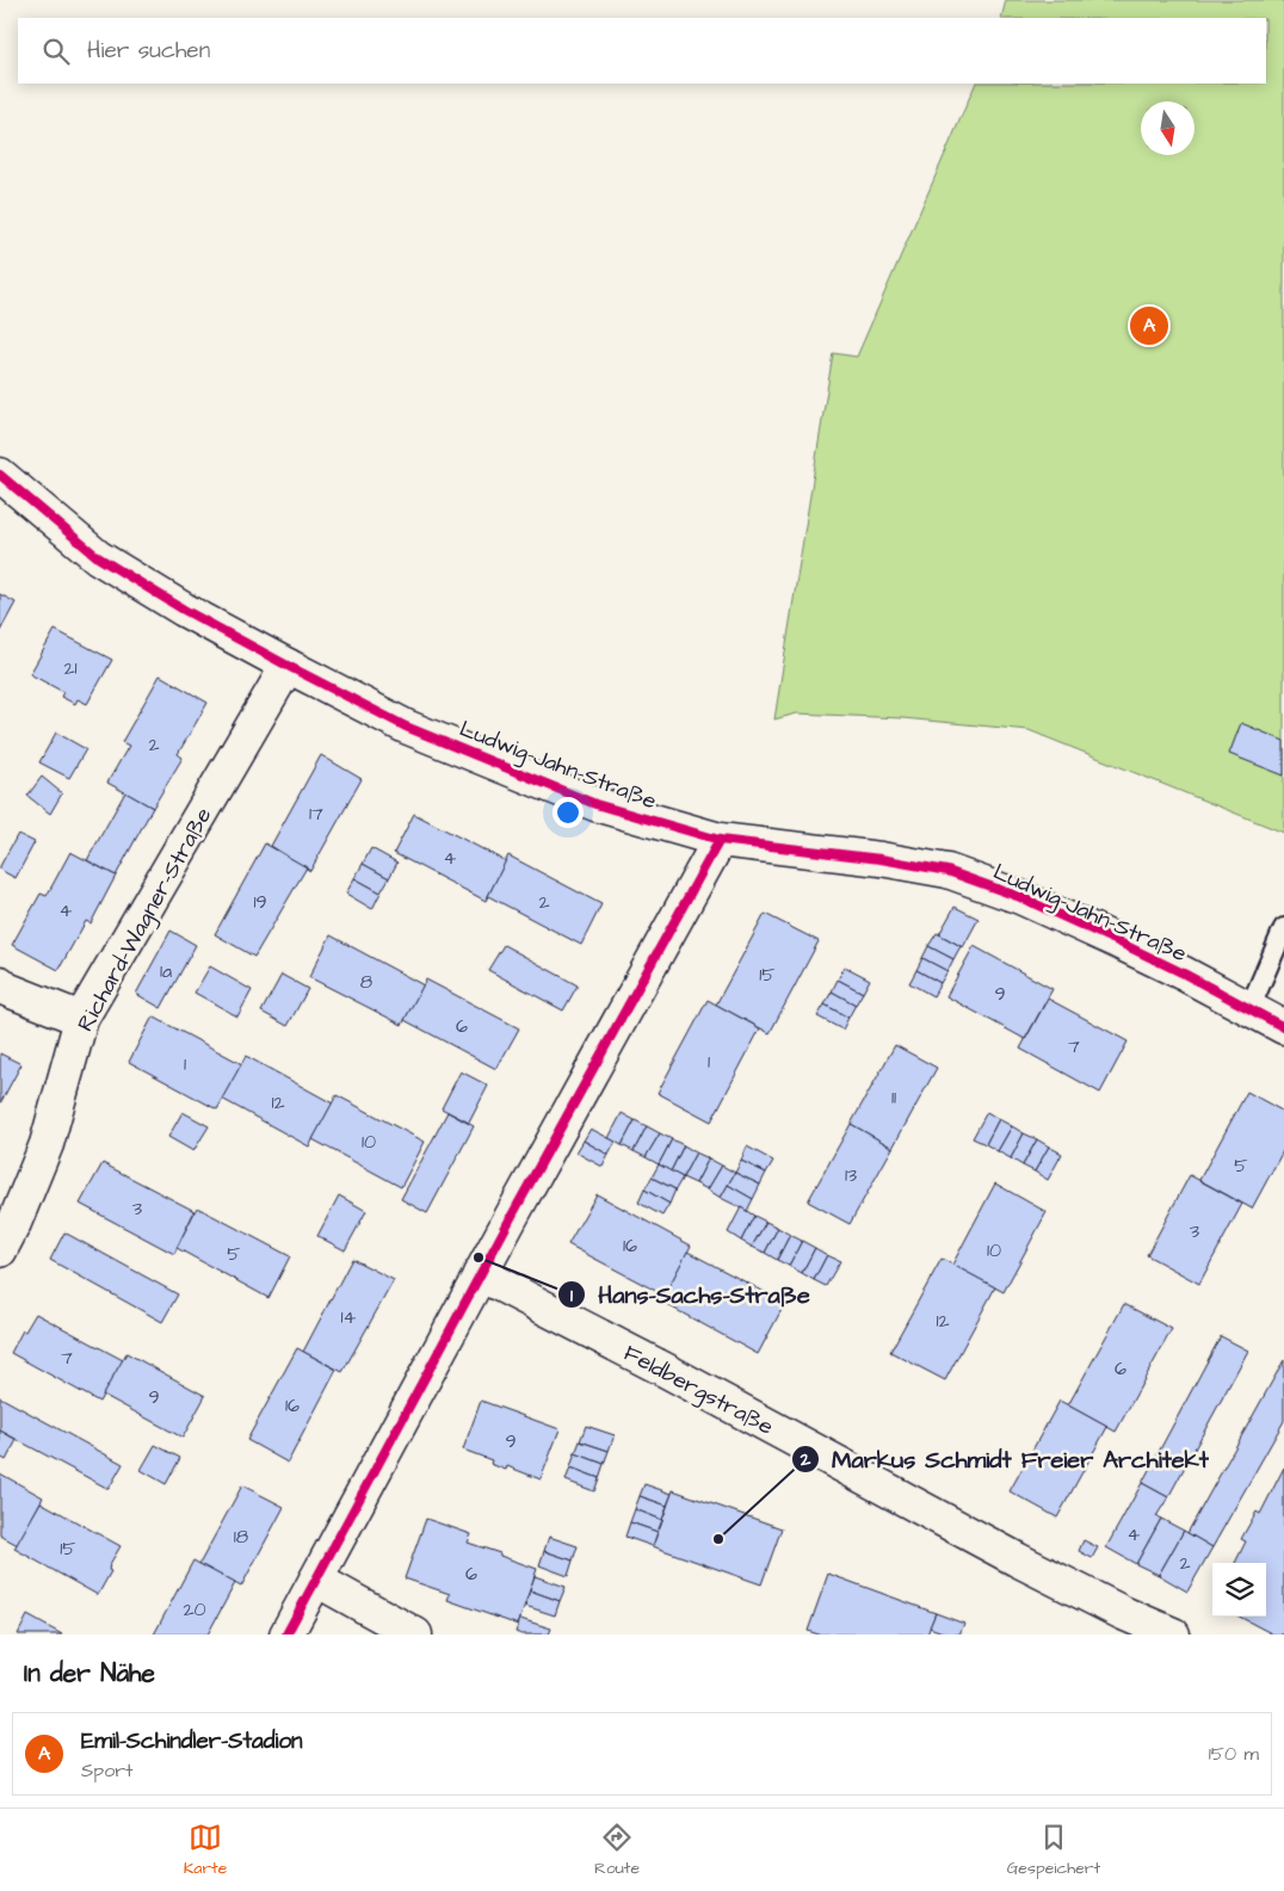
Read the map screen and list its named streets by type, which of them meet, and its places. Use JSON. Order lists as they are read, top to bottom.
{
  "streets": {
    "street": ["Ludwig-Jahn-Straße", "Richard-Wagner-Straße", "Feldbergstraße"]
  },
  "crossings": [
    ["Ludwig-Jahn-Straße", "Richard-Wagner-Straße"]
  ],
  "places": ["Hans-Sachs-Straße", "Markus Schmidt Freier Architekt"],
  "house_numbers": [
    "21",
    "2",
    "17",
    "4",
    "19",
    "2",
    "4",
    "1a",
    "15",
    "8",
    "9",
    "6",
    "7",
    "1",
    "1",
    "11",
    "12",
    "10",
    "5",
    "13",
    "3",
    "3",
    "16",
    "10",
    "5",
    "14",
    "12",
    "7",
    "6",
    "9",
    "16",
    "9",
    "4",
    "18",
    "15",
    "2",
    "6",
    "20"
  ],
  "north": "bottom",
  "page": {
    "search": "Hier suchen",
    "pins": "A",
    "heading": "In der Nähe",
    "list": [
      {
        "mark": "A",
        "name": "Emil-Schindler-Stadion",
        "note": "Sport",
        "value": "150 m"
      }
    ],
    "nav": ["Karte", "Route", "Gespeichert"]
  }
}
